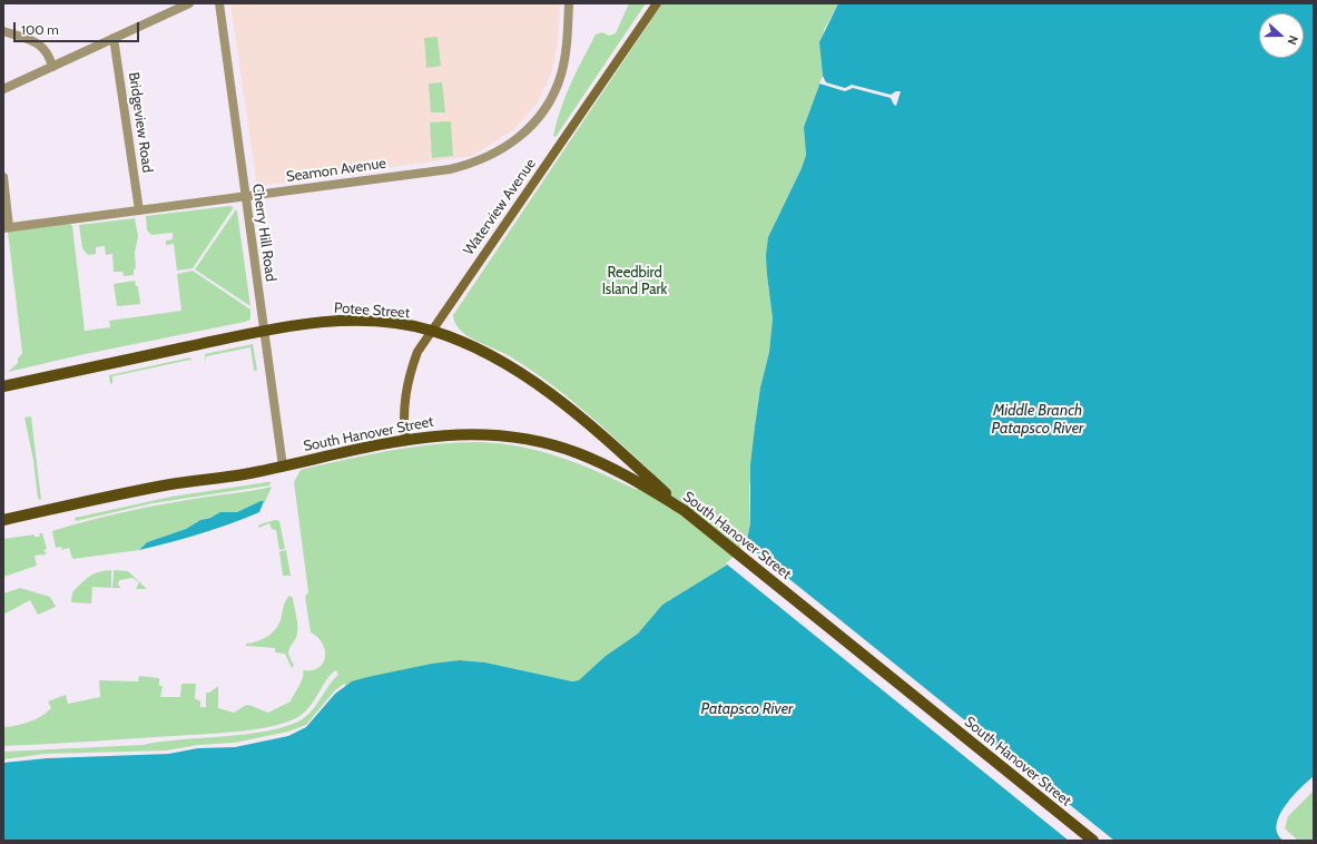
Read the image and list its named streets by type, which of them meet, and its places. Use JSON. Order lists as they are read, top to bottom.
{
  "streets": {
    "main road": ["Waterview Avenue", "Potee Street", "South Hanover Street"],
    "street": ["Bridgeview Road", "Seamon Avenue", "Cherry Hill Road"]
  },
  "crossings": [
    ["Bridgeview Road", "Seamon Avenue"],
    ["Seamon Avenue", "Cherry Hill Road"],
    ["Waterview Avenue", "Potee Street"],
    ["Waterview Avenue", "South Hanover Street"],
    ["Cherry Hill Road", "Potee Street"],
    ["Cherry Hill Road", "South Hanover Street"],
    ["Potee Street", "South Hanover Street"]
  ],
  "water": ["Middle Branch Patapsco River", "Patapsco River"],
  "parks": ["Reedbird Island Park"],
  "scale_bar": "100 m",
  "north": "right"
}
